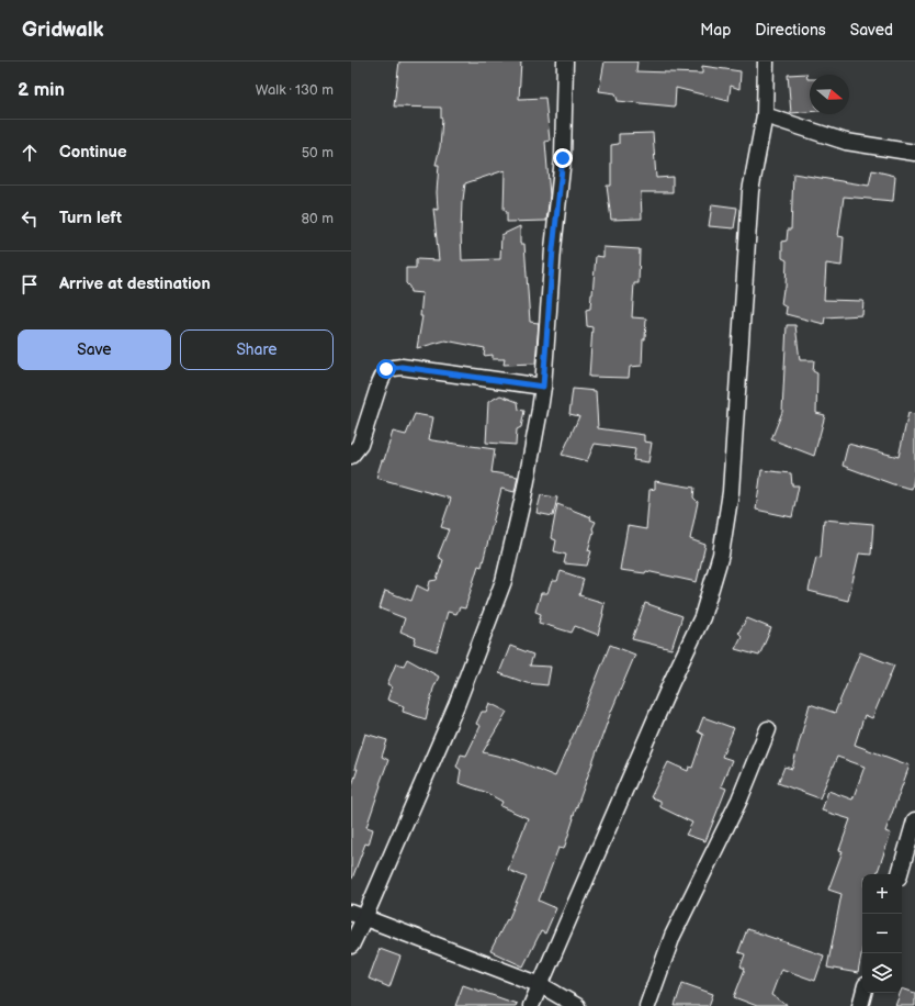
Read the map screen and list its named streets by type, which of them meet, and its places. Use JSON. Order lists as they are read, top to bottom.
{
  "north": "right",
  "page": {
    "header": "Gridwalk",
    "nav": ["Map", "Directions", "Saved"],
    "heading": ["2 min", "Walk · 130 m"],
    "list": [
      ["Continue", "50 m"],
      ["Turn left", "80 m"],
      "Arrive at destination"
    ],
    "buttons": ["Save", "Share"],
    "map_buttons": ["+", "−"]
  }
}
